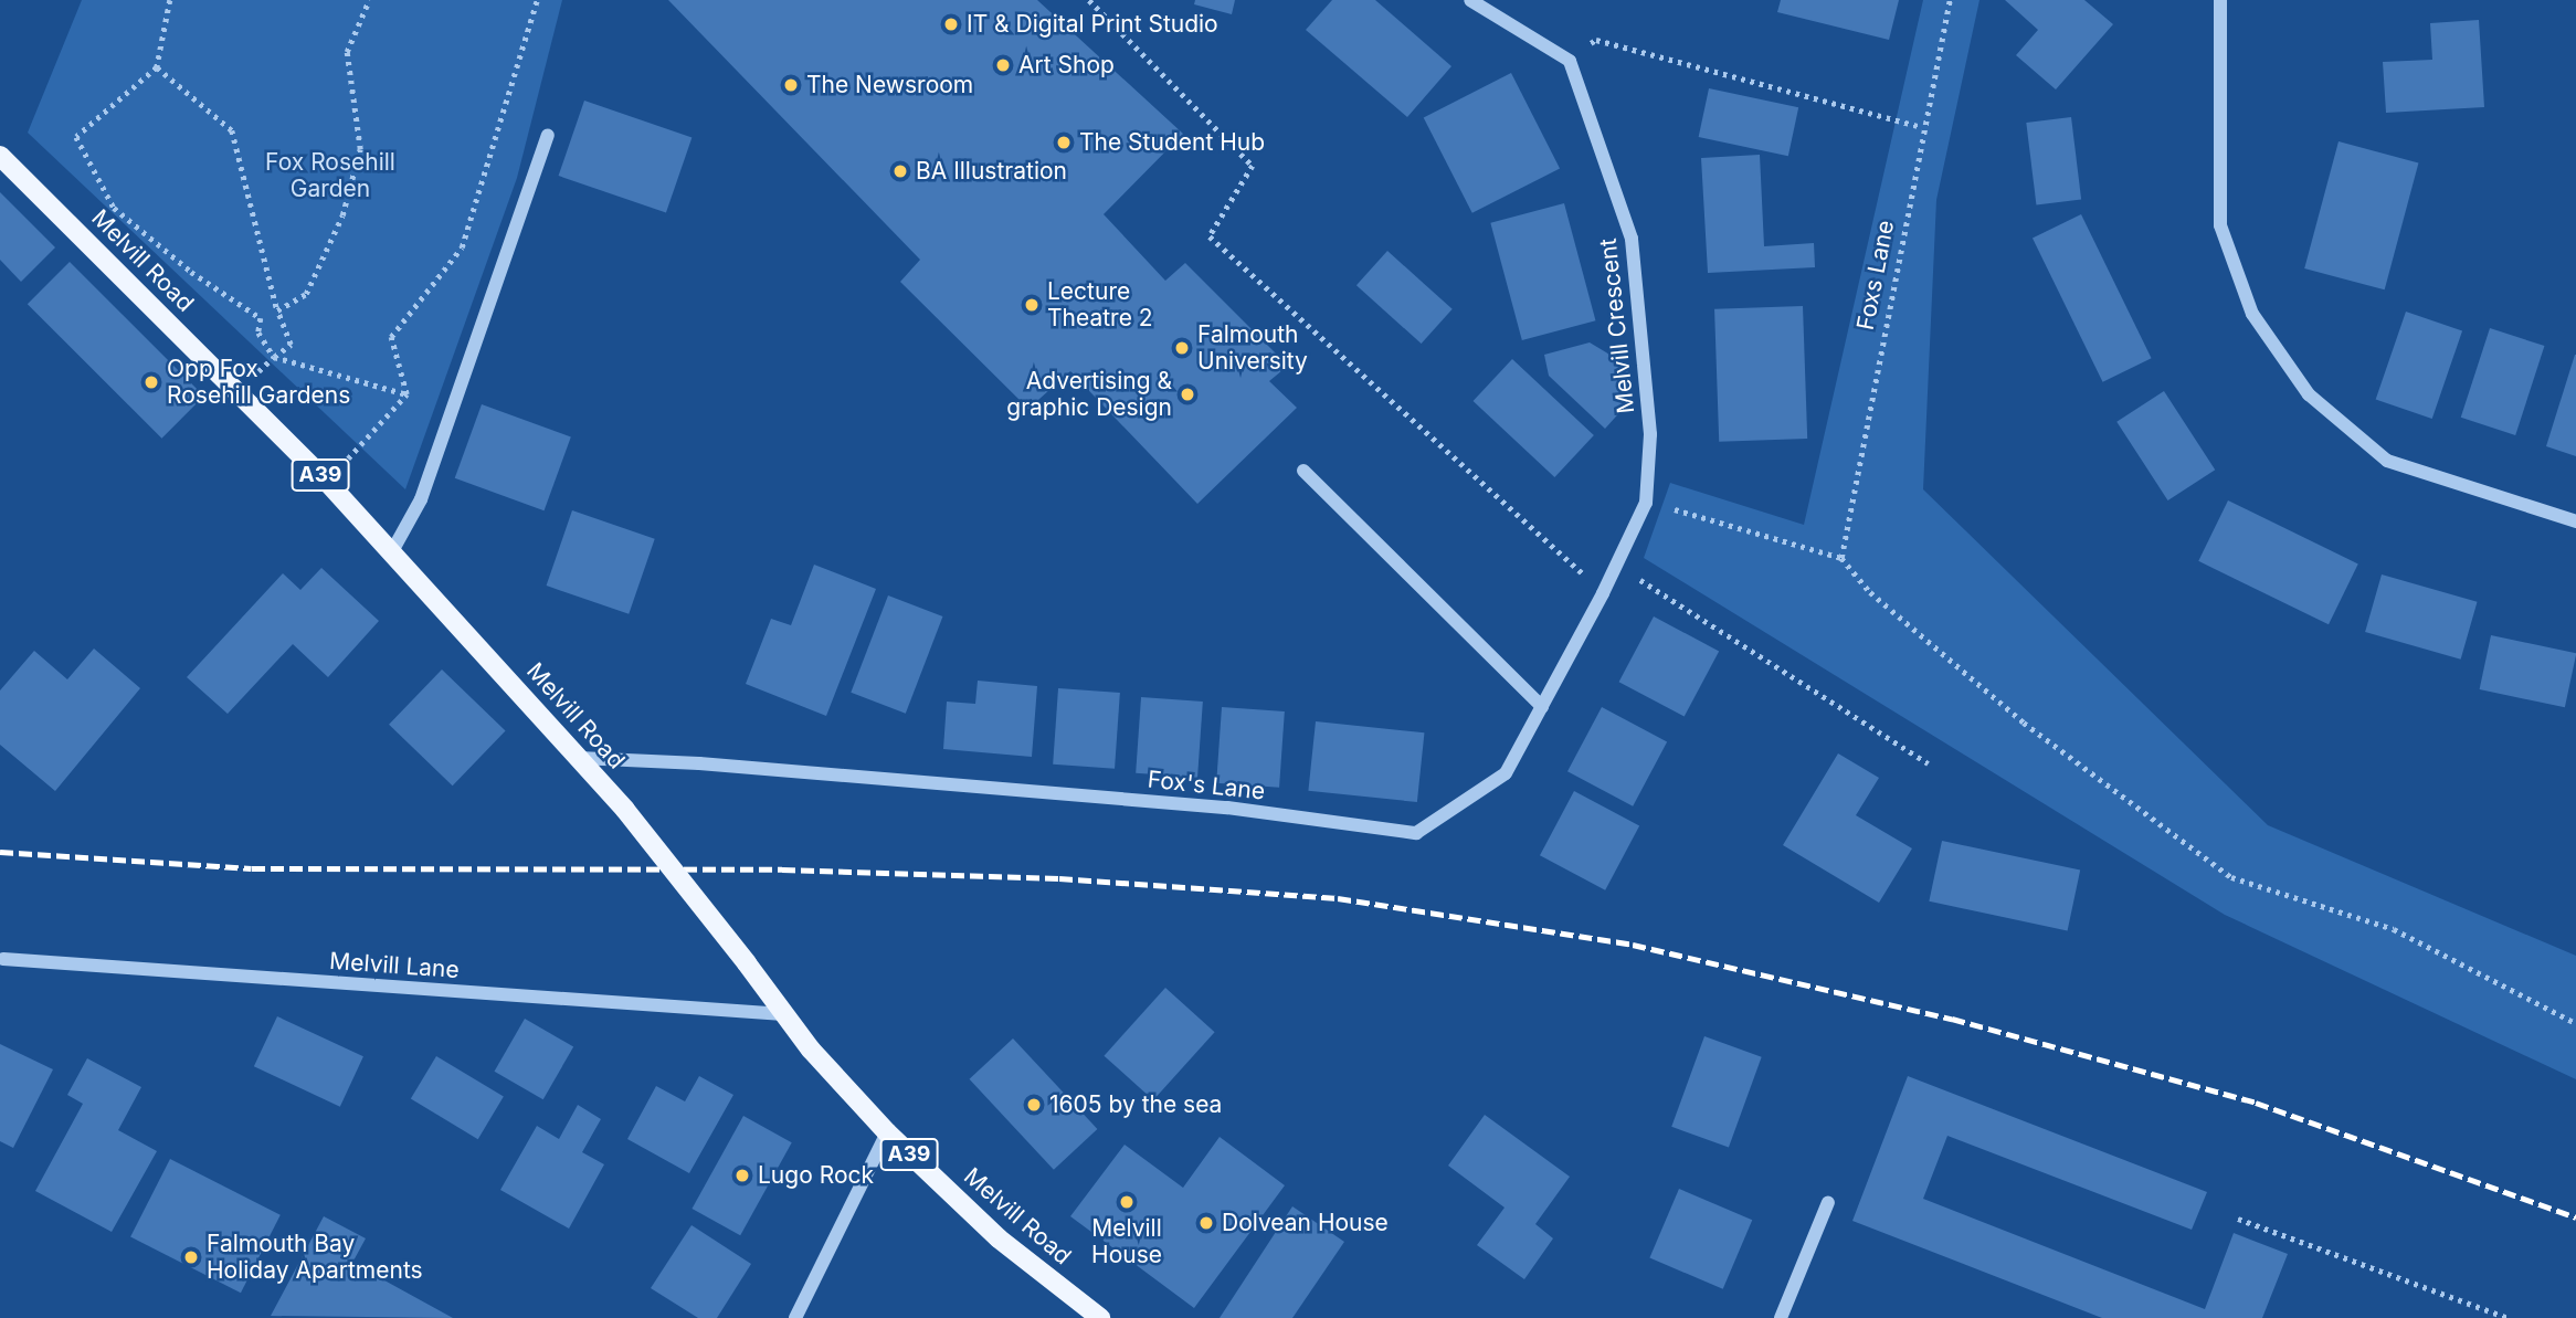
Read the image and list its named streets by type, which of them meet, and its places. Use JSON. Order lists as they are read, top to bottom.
{
  "streets": {
    "main road": ["Melvill Road", "A39"],
    "street": ["Melvill Crescent", "Fox's Lane", "Melvill Lane"],
    "path": ["Foxs Lane"]
  },
  "crossings": [
    ["Melvill Road", "Fox's Lane"],
    ["Melvill Road", "Melvill Lane"],
    ["Melvill Crescent", "Fox's Lane"]
  ],
  "parks": ["Fox Rosehill Garden"],
  "places": [
    "IT & Digital Print Studio",
    "Art Shop",
    "The Newsroom",
    "The Student Hub",
    "BA Illustration",
    "Lecture Theatre 2",
    "Falmouth University",
    "Opp Fox Rosehill Gardens",
    "Advertising & graphic Design",
    "1605 by the sea",
    "Lugo Rock",
    "Melvill House",
    "Dolvean House",
    "Falmouth Bay Holiday Apartments"
  ]
}
